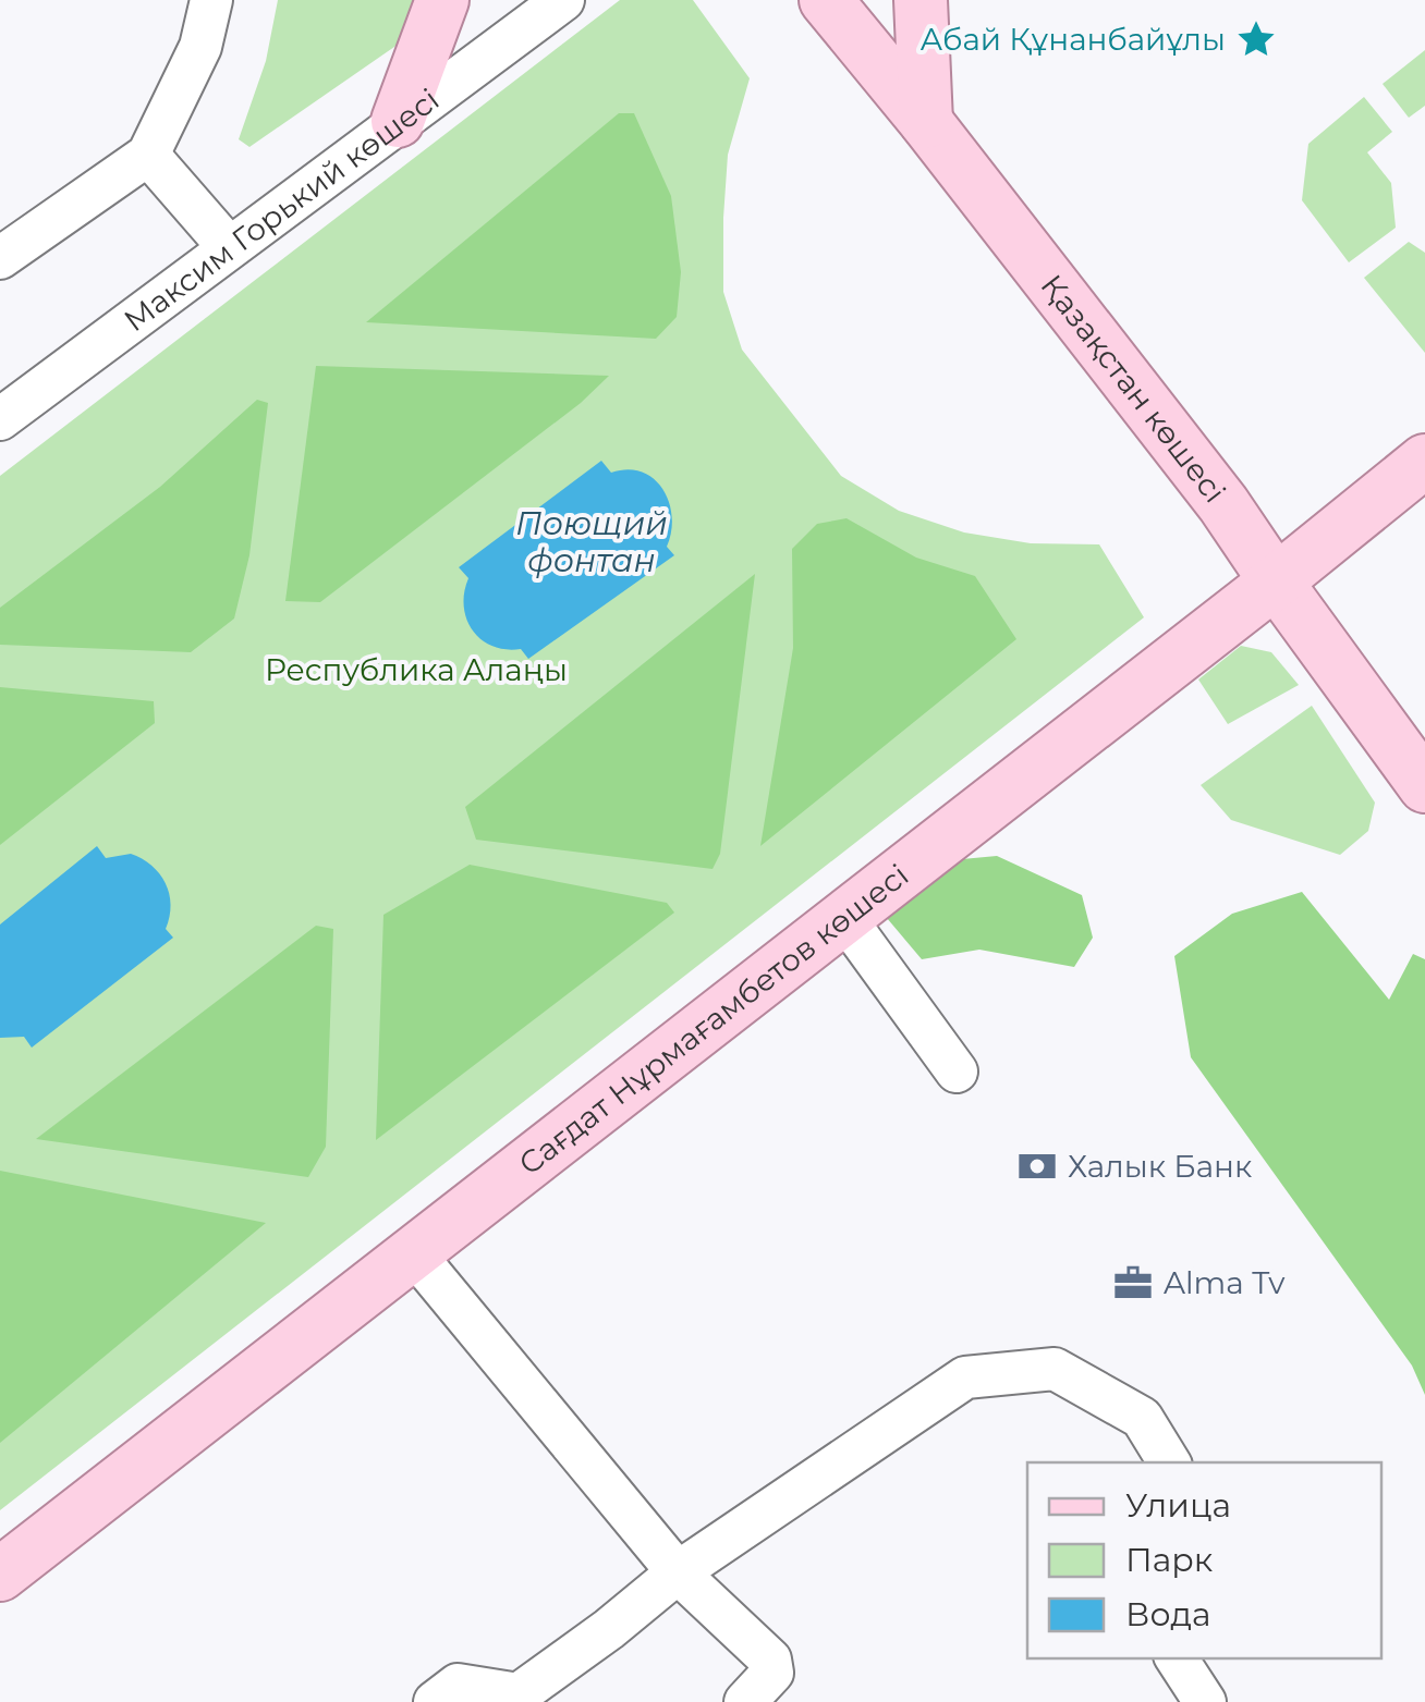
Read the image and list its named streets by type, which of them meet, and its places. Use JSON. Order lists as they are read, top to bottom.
{
  "streets": {
    "main road": ["Қазақстан көшесі", "Сағдат Нұрмағамбетов көшесі"],
    "street": ["Максим Горький көшесі"]
  },
  "crossings": [
    ["Қазақстан көшесі", "Сағдат Нұрмағамбетов көшесі"]
  ],
  "water": ["Поющий фонтан"],
  "parks": ["Республика Алаңы"],
  "places": {
    "place": ["Абай Құнанбайұлы"],
    "bank": ["Халык Банк"],
    "office": ["Alma Tv"]
  },
  "legend": ["Улица", "Парк", "Вода"]
}
